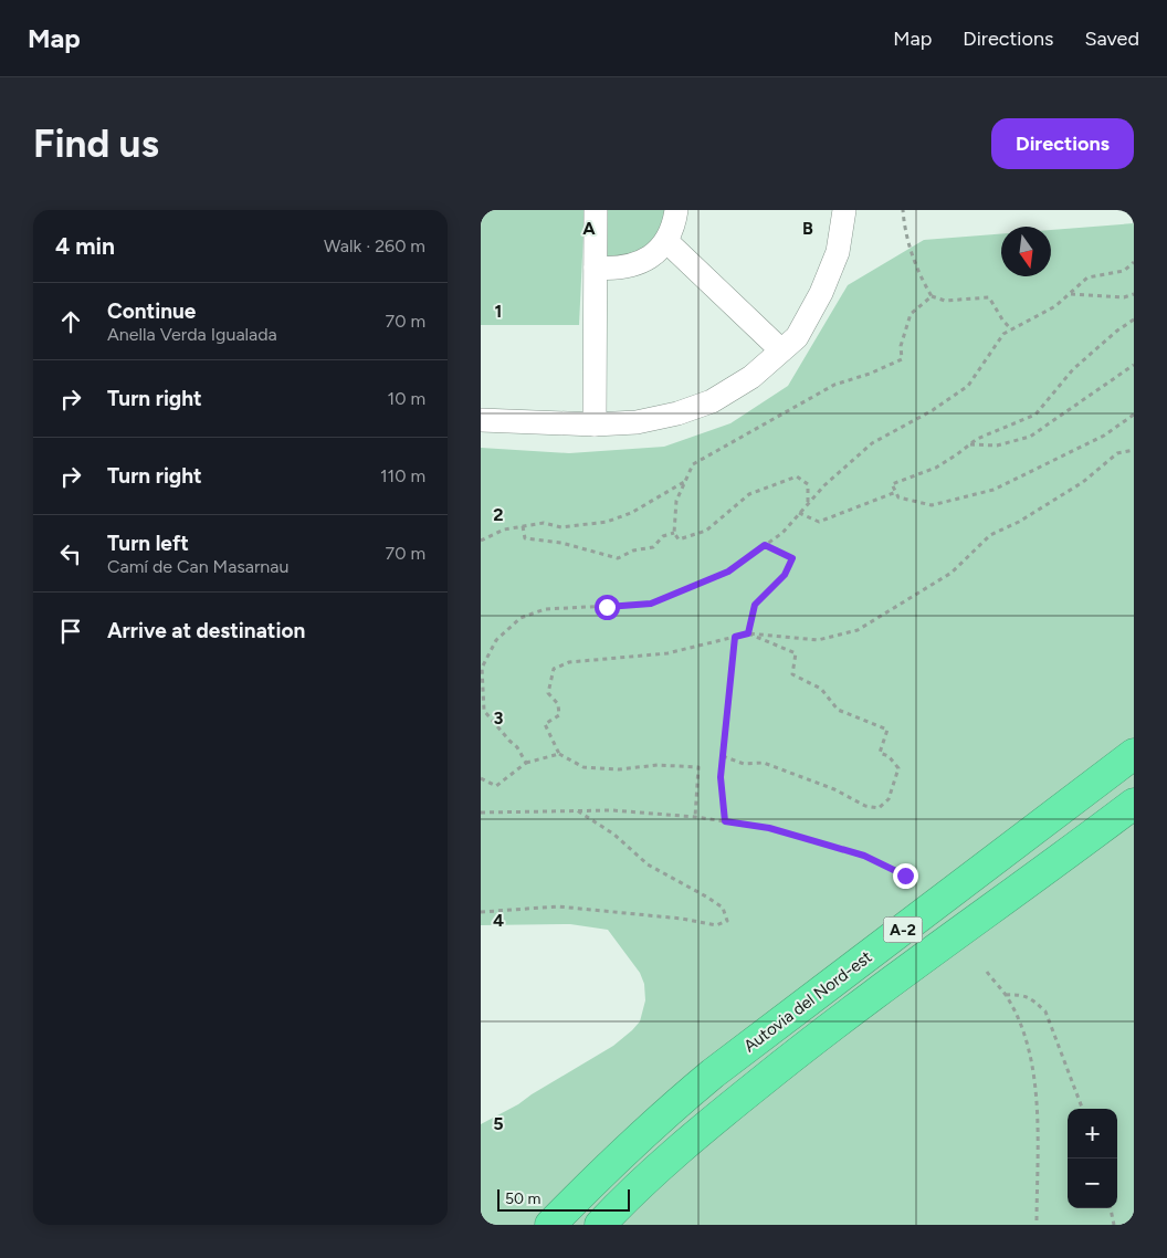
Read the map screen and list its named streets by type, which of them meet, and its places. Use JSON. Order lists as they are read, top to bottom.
{
  "streets": {
    "highway": ["A-2", "Autovia del Nord-est"]
  },
  "scale_bar": "50 m",
  "north": "bottom",
  "page": {
    "header": "Map",
    "nav": ["Map", "Directions", "Saved"],
    "buttons": "Directions",
    "title": "Find us",
    "heading": ["4 min", "Walk · 260 m"],
    "list": [
      ["Continue", "Anella Verda Igualada", "70 m"],
      ["Turn right", "10 m"],
      ["Turn right", "110 m"],
      ["Turn left", "Camí de Can Masarnau", "70 m"],
      "Arrive at destination"
    ],
    "map_buttons": ["+", "−"],
    "scale": "50 m"
  },
  "grid": {
    "columns": ["A", "B"],
    "rows": [
      "1",
      "2",
      "3",
      "4",
      "5"
    ]
  }
}
